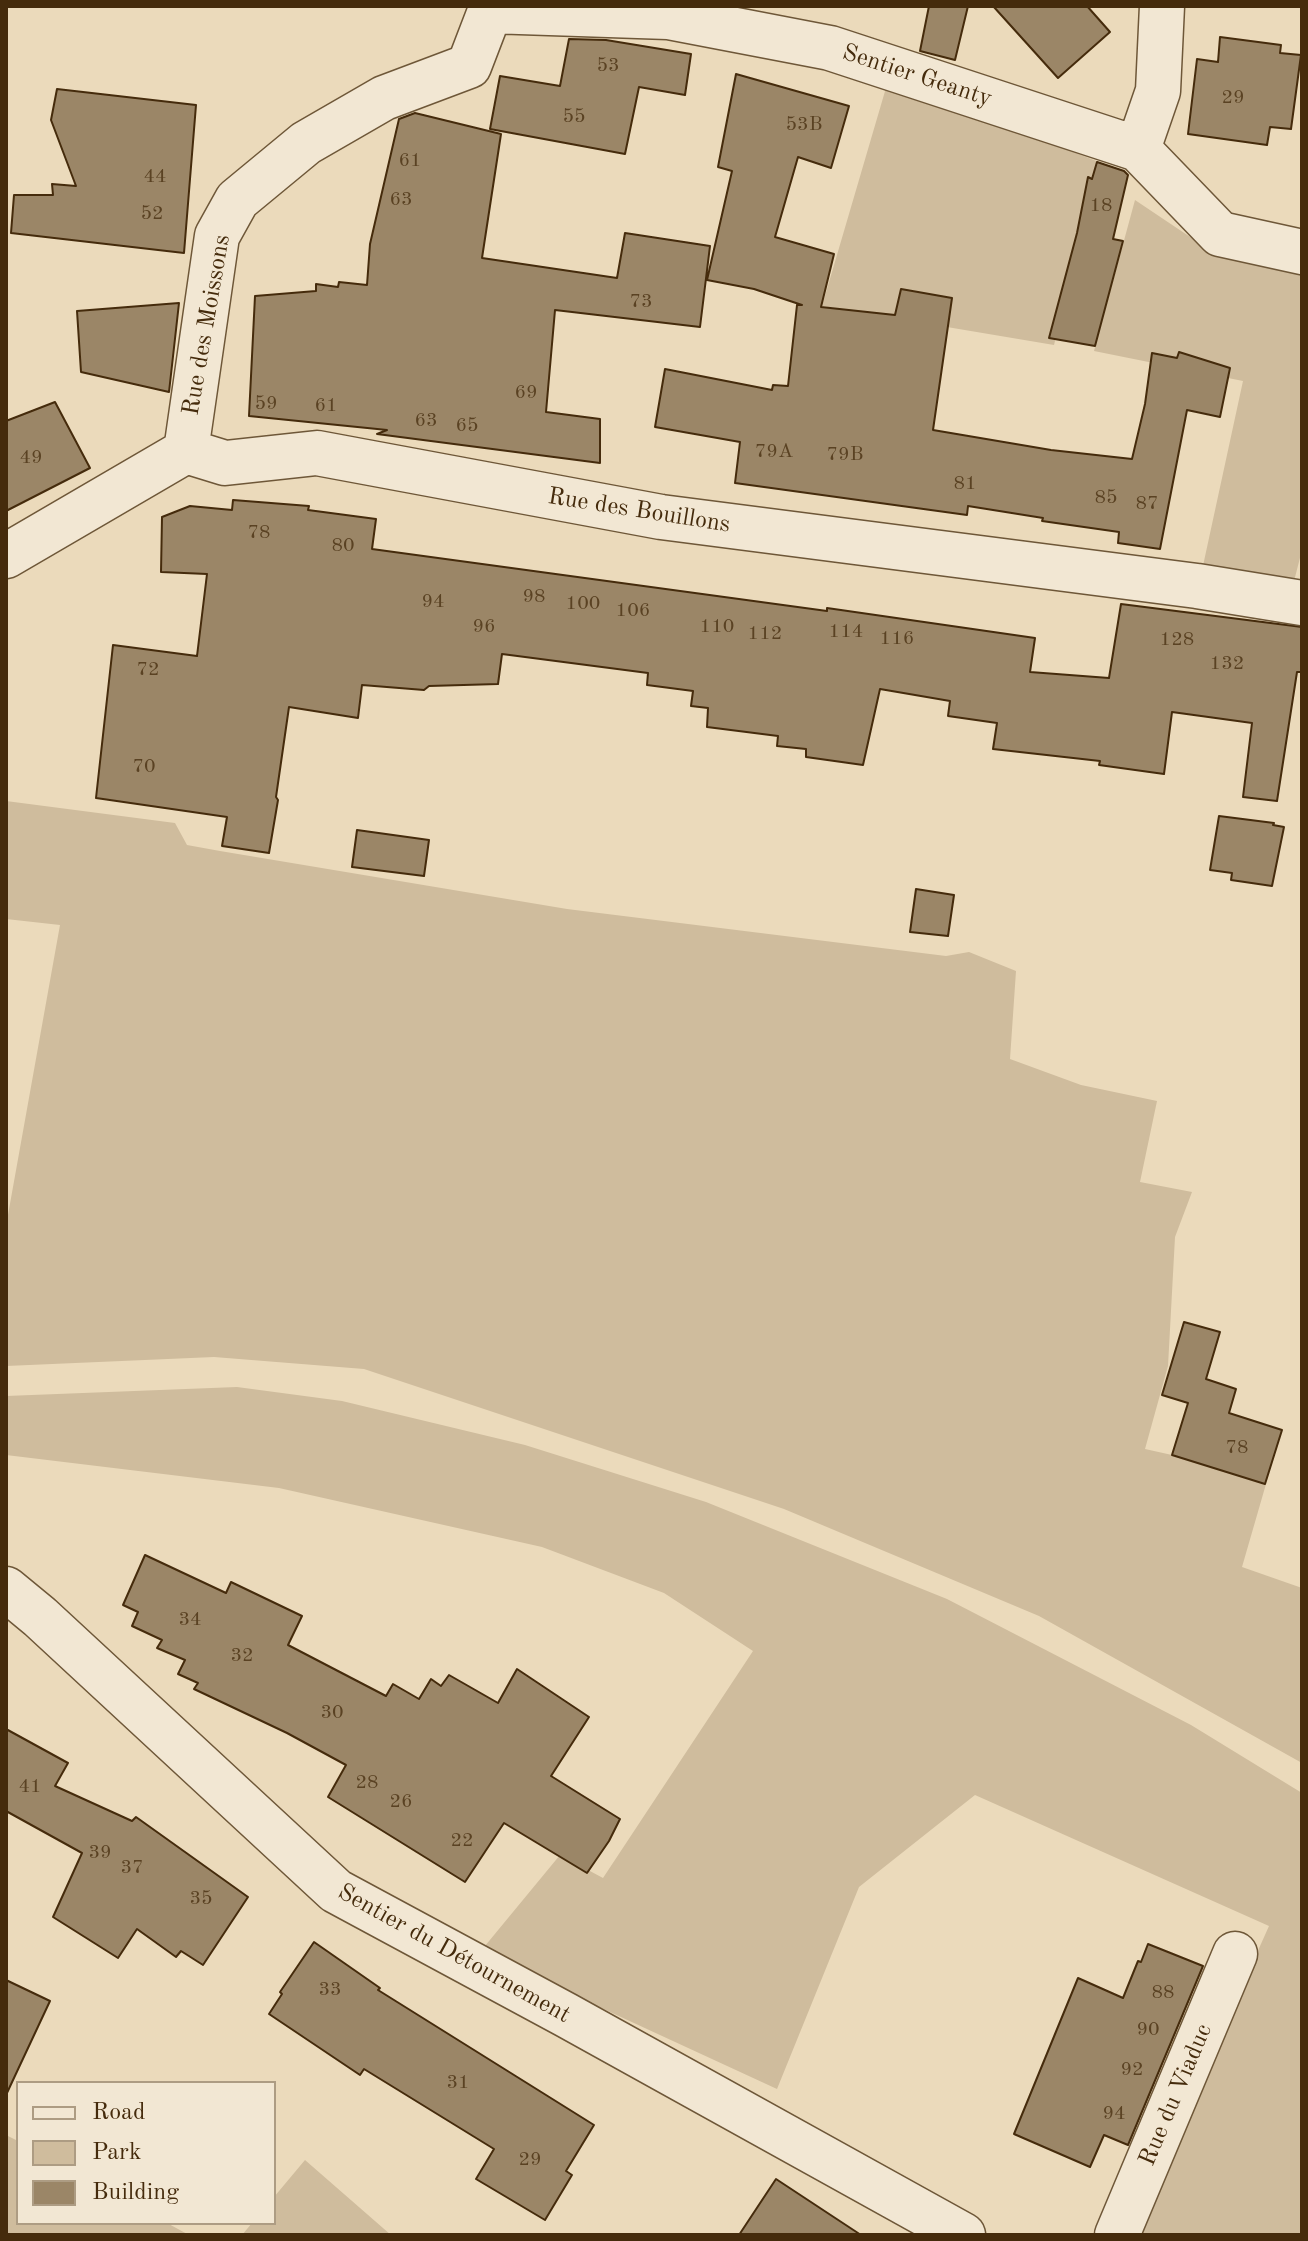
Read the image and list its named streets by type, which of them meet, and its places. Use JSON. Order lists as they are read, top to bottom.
{
  "streets": {
    "street": [
      "Sentier Geanty",
      "Rue des Moissons",
      "Rue des Bouillons",
      "Sentier du Détournement",
      "Rue du Viaduc"
    ]
  },
  "crossings": [
    ["Sentier Geanty", "Rue des Moissons"],
    ["Rue des Moissons", "Rue des Bouillons"]
  ],
  "house_numbers": [
    "53",
    "29",
    "55",
    "53B",
    "61",
    "44",
    "63",
    "18",
    "52",
    "73",
    "69",
    "59",
    "61",
    "63",
    "65",
    "79A",
    "79B",
    "49",
    "81",
    "85",
    "87",
    "78",
    "80",
    "98",
    "94",
    "100",
    "106",
    "96",
    "110",
    "114",
    "112",
    "116",
    "128",
    "132",
    "72",
    "70",
    "78",
    "34",
    "32",
    "30",
    "28",
    "41",
    "26",
    "22",
    "39",
    "37",
    "35",
    "33",
    "88",
    "90",
    "92",
    "31",
    "94",
    "29"
  ],
  "legend": ["Road", "Park", "Building"]
}
